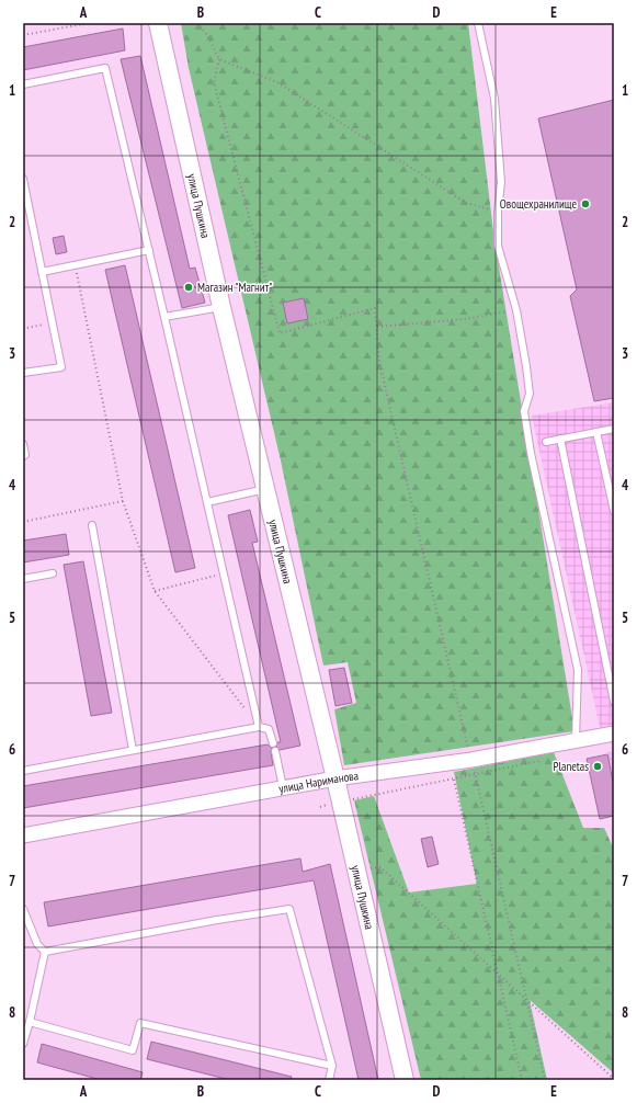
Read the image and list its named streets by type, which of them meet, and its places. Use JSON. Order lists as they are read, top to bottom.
{
  "streets": {
    "street": ["улица Пушкина", "улица Нариманова"]
  },
  "crossings": [
    ["улица Пушкина", "улица Нариманова"]
  ],
  "places": ["Овощехранилище", "Магазин \"Магнит\"", "Planetas"],
  "grid": {
    "columns": [
      "A",
      "B",
      "C",
      "D",
      "E"
    ],
    "rows": [
      "1",
      "2",
      "3",
      "4",
      "5",
      "6",
      "7",
      "8"
    ]
  }
}
